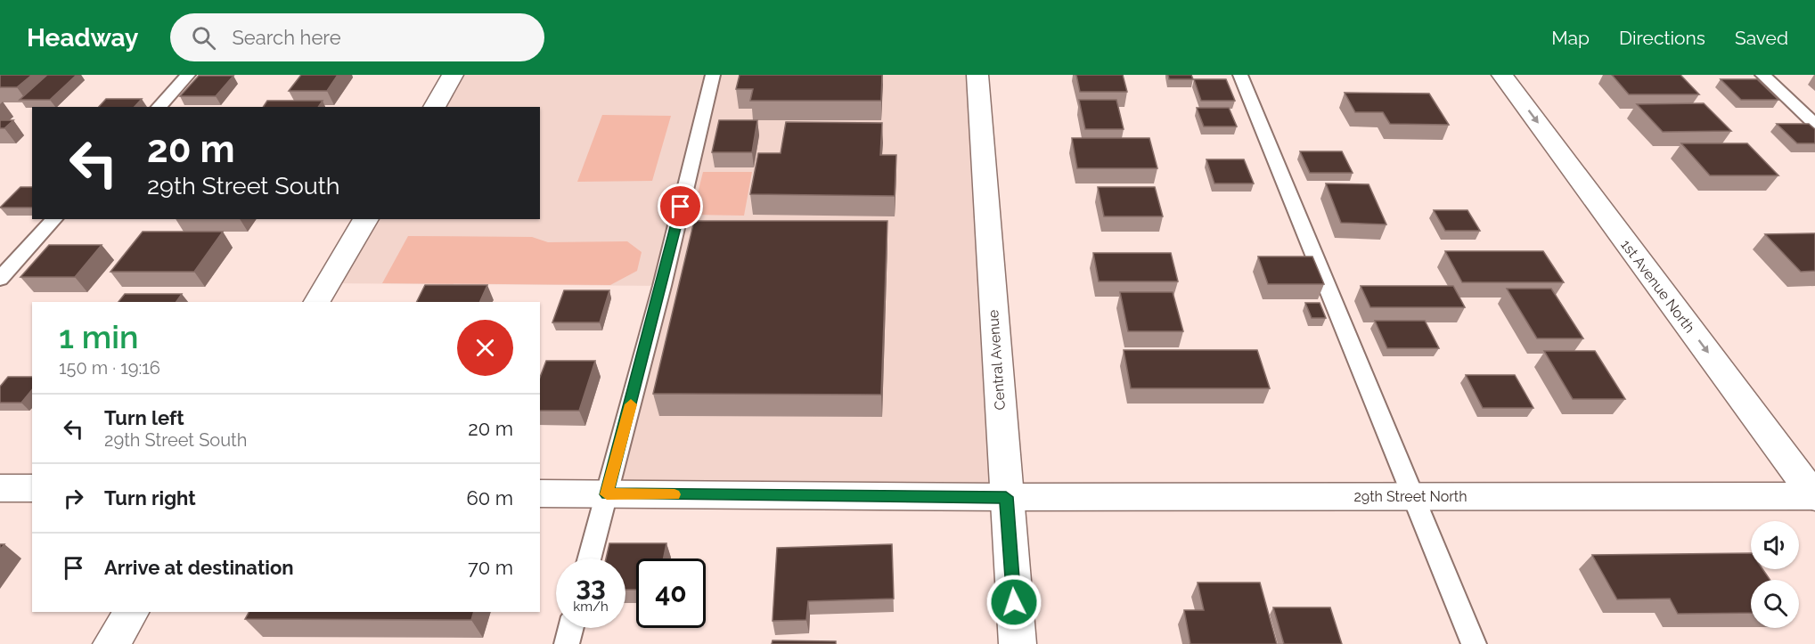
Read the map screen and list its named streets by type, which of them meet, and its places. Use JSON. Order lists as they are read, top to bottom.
{
  "streets": {
    "street": ["1st Avenue North", "Central Avenue", "29th Street North"]
  },
  "crossings": [
    ["1st Avenue North", "29th Street North"],
    ["Central Avenue", "29th Street North"]
  ],
  "one_way": ["1st Avenue North"],
  "page": {
    "header": "Headway",
    "search": "Search here",
    "nav": ["Map", "Directions", "Saved"],
    "turn": ["20 m", "29th Street South"],
    "heading": ["1 min", "150 m · 19:16"],
    "list": [
      {
        "name": "Turn left",
        "note": "29th Street South",
        "value": "20 m"
      },
      {
        "name": "Turn right",
        "value": "60 m"
      },
      {
        "name": "Arrive at destination",
        "value": "70 m"
      }
    ],
    "speed": "33 km/h",
    "limit": "40"
  }
}
